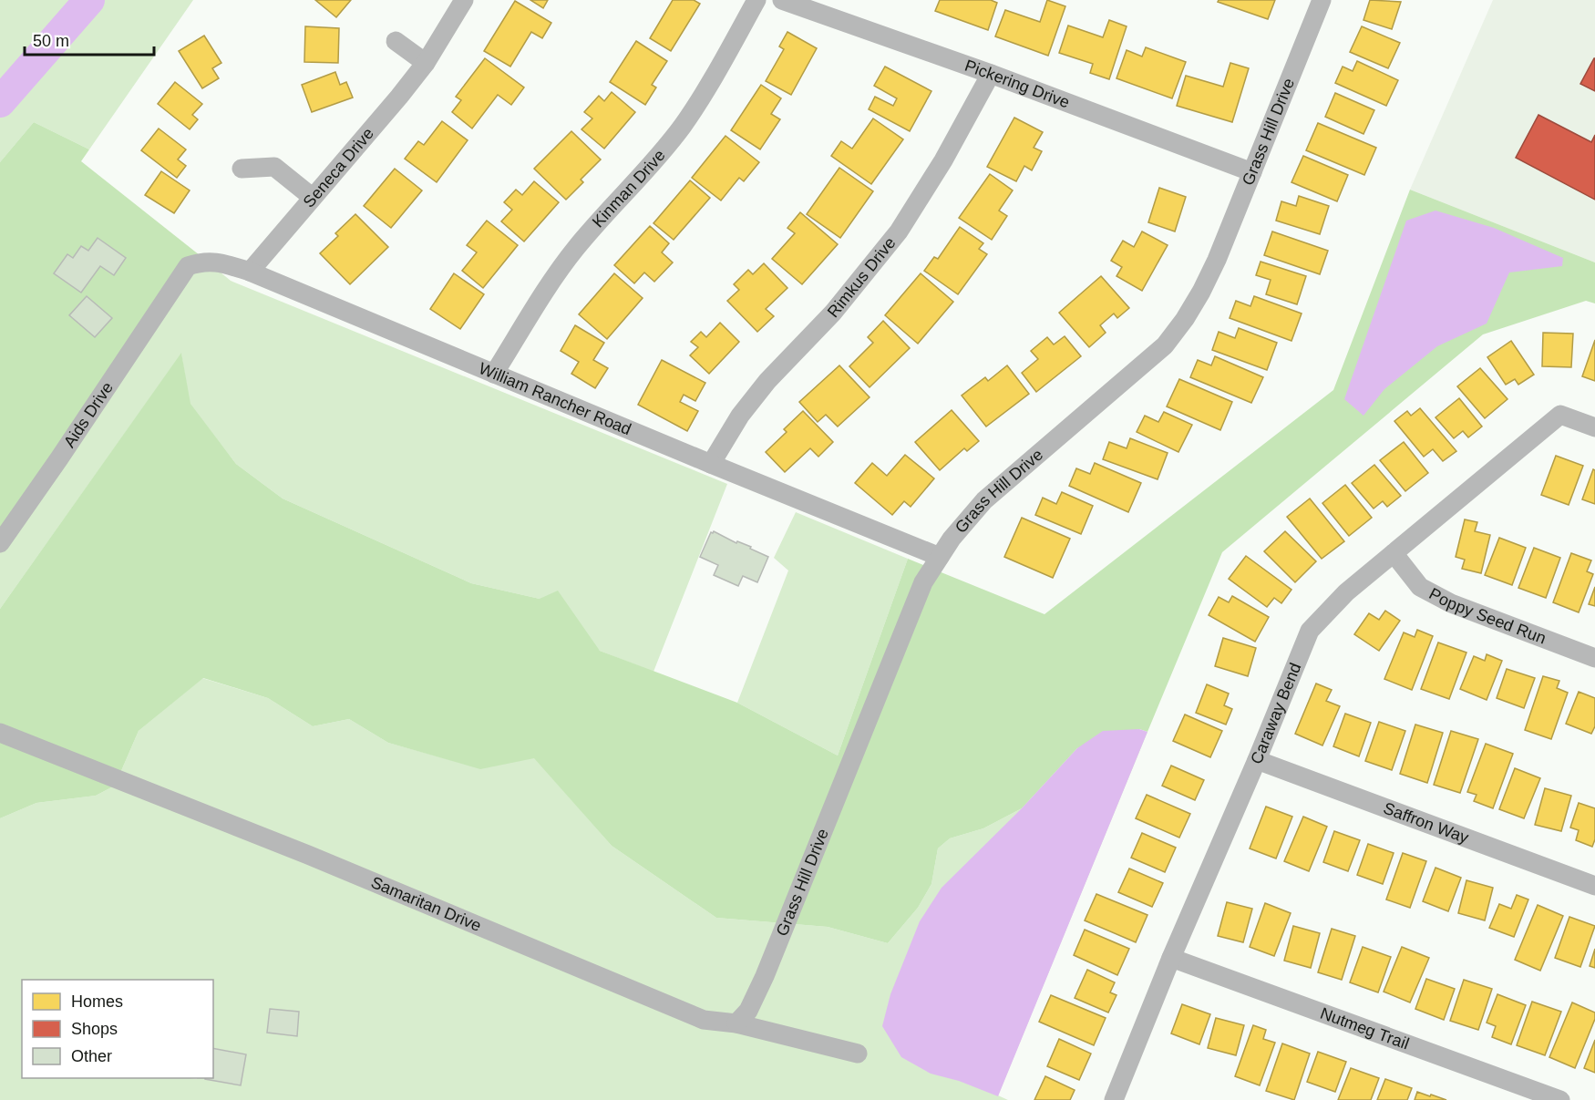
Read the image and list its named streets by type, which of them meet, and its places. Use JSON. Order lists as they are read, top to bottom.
{
  "streets": {
    "street": [
      "Pickering Drive",
      "Grass Hill Drive",
      "Seneca Drive",
      "Kinman Drive",
      "Rimkus Drive",
      "William Rancher Road",
      "Aids Drive",
      "Poppy Seed Run",
      "Caraway Bend",
      "Saffron Way",
      "Samaritan Drive",
      "Nutmeg Trail"
    ]
  },
  "crossings": [
    ["Pickering Drive", "Grass Hill Drive"],
    ["Pickering Drive", "Rimkus Drive"],
    ["Grass Hill Drive", "William Rancher Road"],
    ["Grass Hill Drive", "Samaritan Drive"],
    ["Seneca Drive", "William Rancher Road"],
    ["Kinman Drive", "William Rancher Road"],
    ["Rimkus Drive", "William Rancher Road"],
    ["William Rancher Road", "Aids Drive"],
    ["Poppy Seed Run", "Caraway Bend"],
    ["Caraway Bend", "Saffron Way"],
    ["Caraway Bend", "Nutmeg Trail"]
  ],
  "legend": ["Homes", "Shops", "Other"],
  "scale_bar": "50 m"
}
